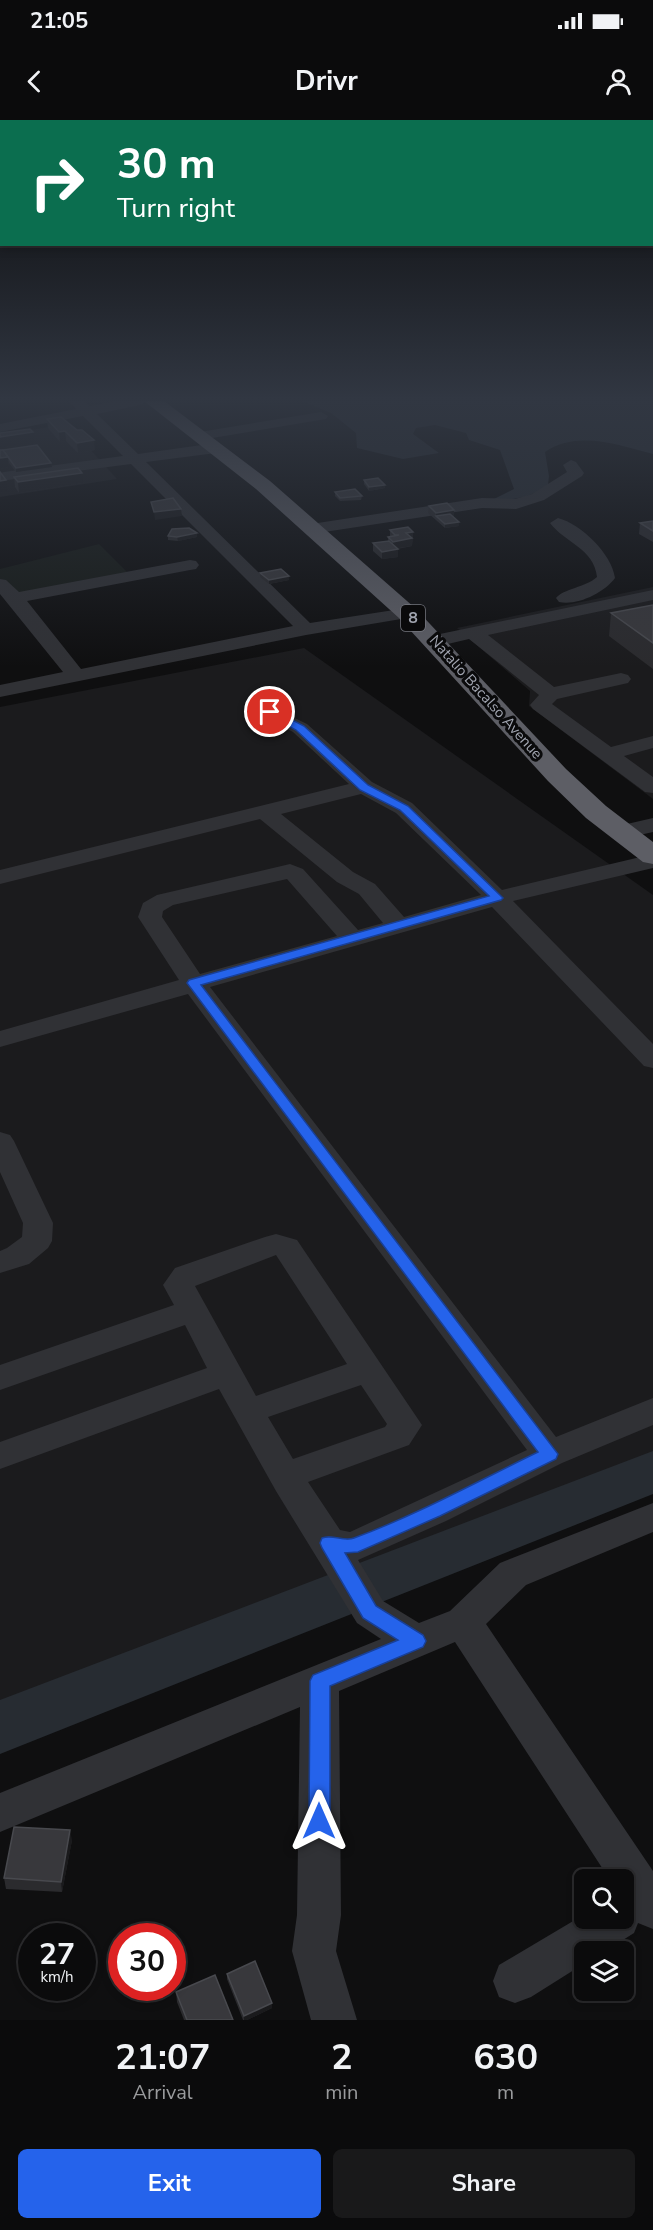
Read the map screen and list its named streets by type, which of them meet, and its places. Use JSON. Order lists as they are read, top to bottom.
{
  "streets": {
    "highway": ["8", "Natalio Bacalso Avenue"]
  },
  "page": {
    "status": "21:05",
    "header": "Drivr",
    "turn": ["30 m", "Turn right"],
    "speed": "27 km/h",
    "limit": "30",
    "eta": [
      "21:07",
      "Arrival",
      "2",
      "min",
      "630",
      "m"
    ],
    "buttons": ["Exit", "Share"]
  }
}
